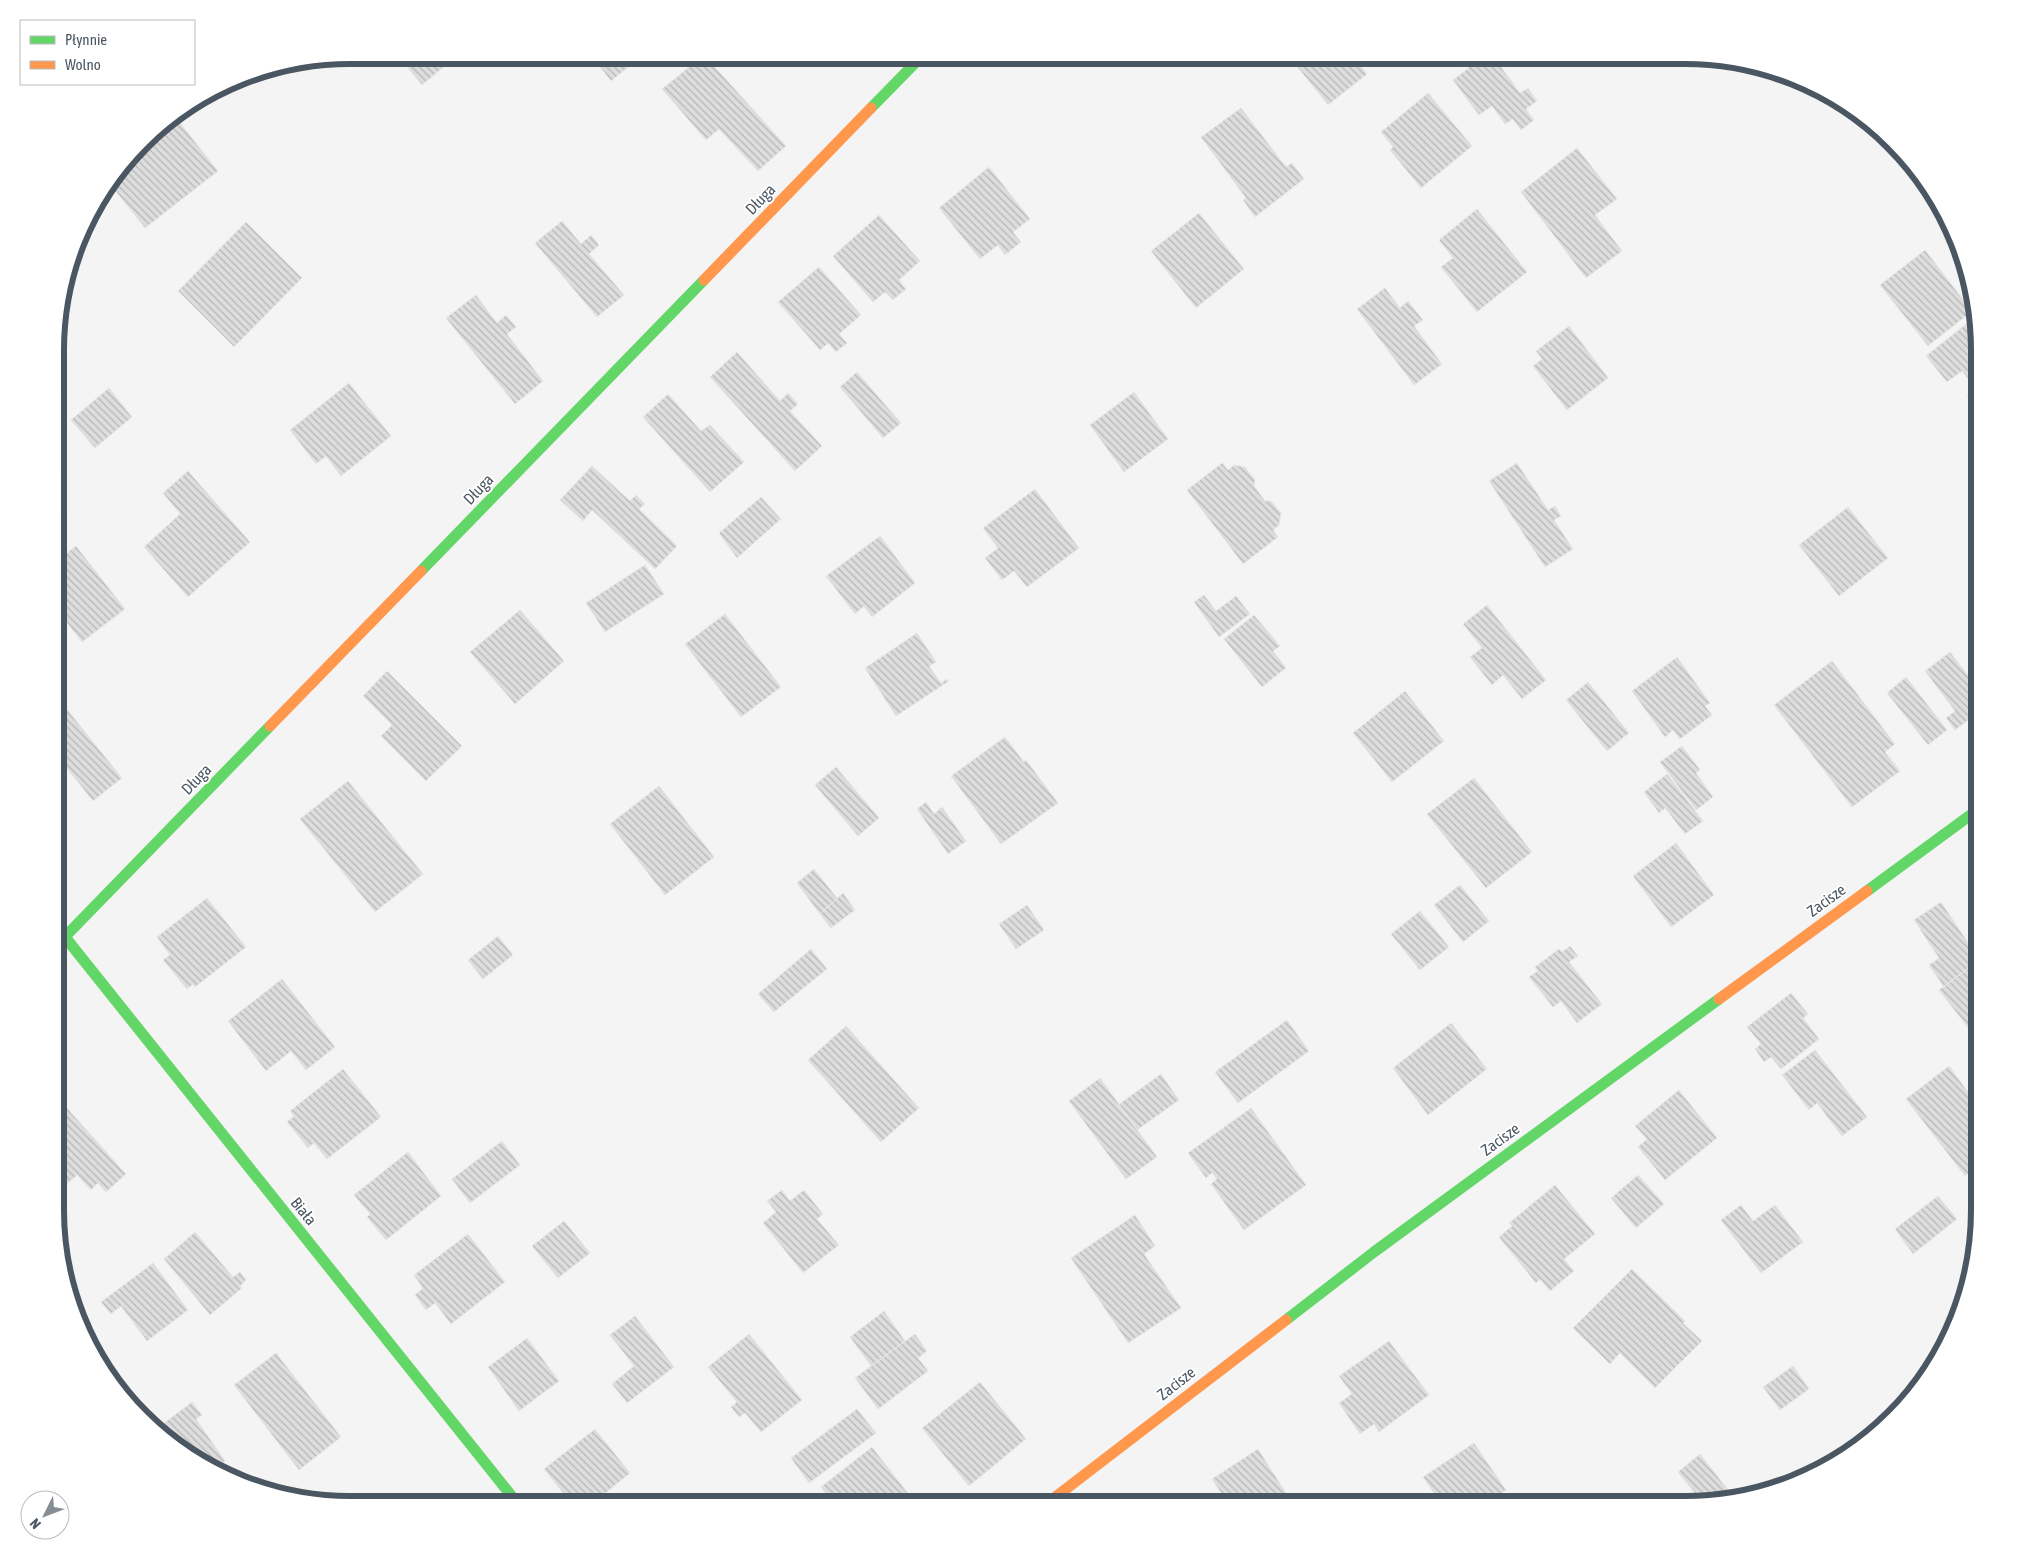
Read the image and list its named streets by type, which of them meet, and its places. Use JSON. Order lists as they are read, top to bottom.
{
  "streets": {
    "street": ["Długa", "Zacisze", "Biała"]
  },
  "legend": ["Płynnie", "Wolno"],
  "north": "bottom left"
}
